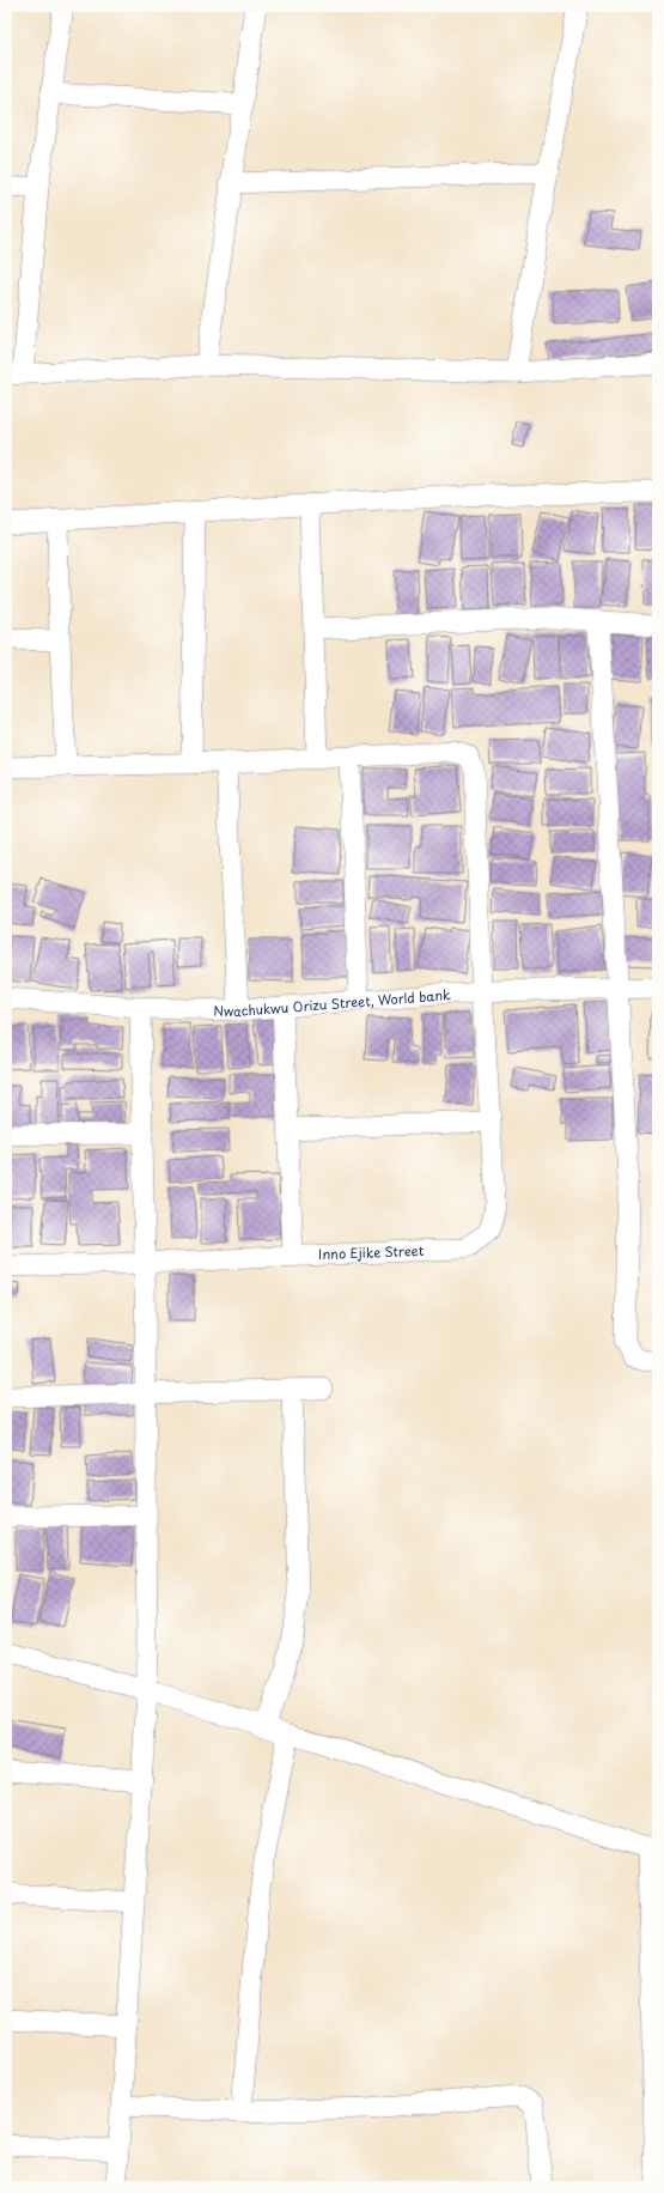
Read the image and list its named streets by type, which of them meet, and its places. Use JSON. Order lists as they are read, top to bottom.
{
  "streets": {
    "street": ["Nwachukwu Orizu Street, World bank", "Inno Ejike Street"]
  },
  "crossings": [
    ["Nwachukwu Orizu Street, World bank", "Inno Ejike Street"]
  ]
}
